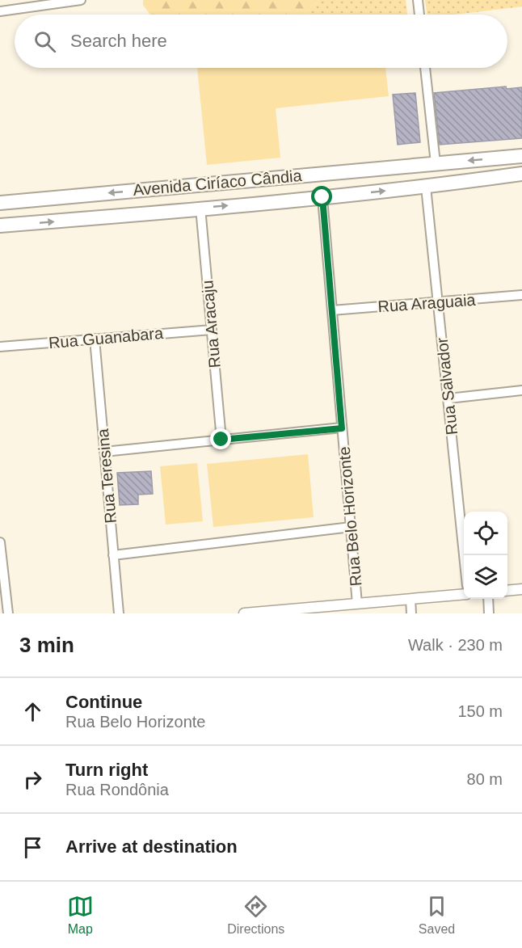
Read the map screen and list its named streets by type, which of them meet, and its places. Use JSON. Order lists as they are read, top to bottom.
{
  "streets": {
    "highway": ["Avenida Ciríaco Cândia"],
    "street": [
      "Rua Araguaia",
      "Rua Aracaju",
      "Rua Guanabara",
      "Rua Salvador",
      "Rua Teresina",
      "Rua Belo Horizonte"
    ]
  },
  "crossings": [
    ["Avenida Ciríaco Cândia", "Rua Aracaju"],
    ["Avenida Ciríaco Cândia", "Rua Salvador"],
    ["Avenida Ciríaco Cândia", "Rua Belo Horizonte"],
    ["Rua Araguaia", "Rua Salvador"],
    ["Rua Araguaia", "Rua Belo Horizonte"],
    ["Rua Aracaju", "Rua Guanabara"],
    ["Rua Guanabara", "Rua Teresina"]
  ],
  "page": {
    "search": "Search here",
    "heading": ["3 min", "Walk · 230 m"],
    "list": [
      ["Continue", "Rua Belo Horizonte", "150 m"],
      ["Turn right", "Rua Rondônia", "80 m"],
      "Arrive at destination"
    ],
    "nav": ["Map", "Directions", "Saved"]
  }
}
